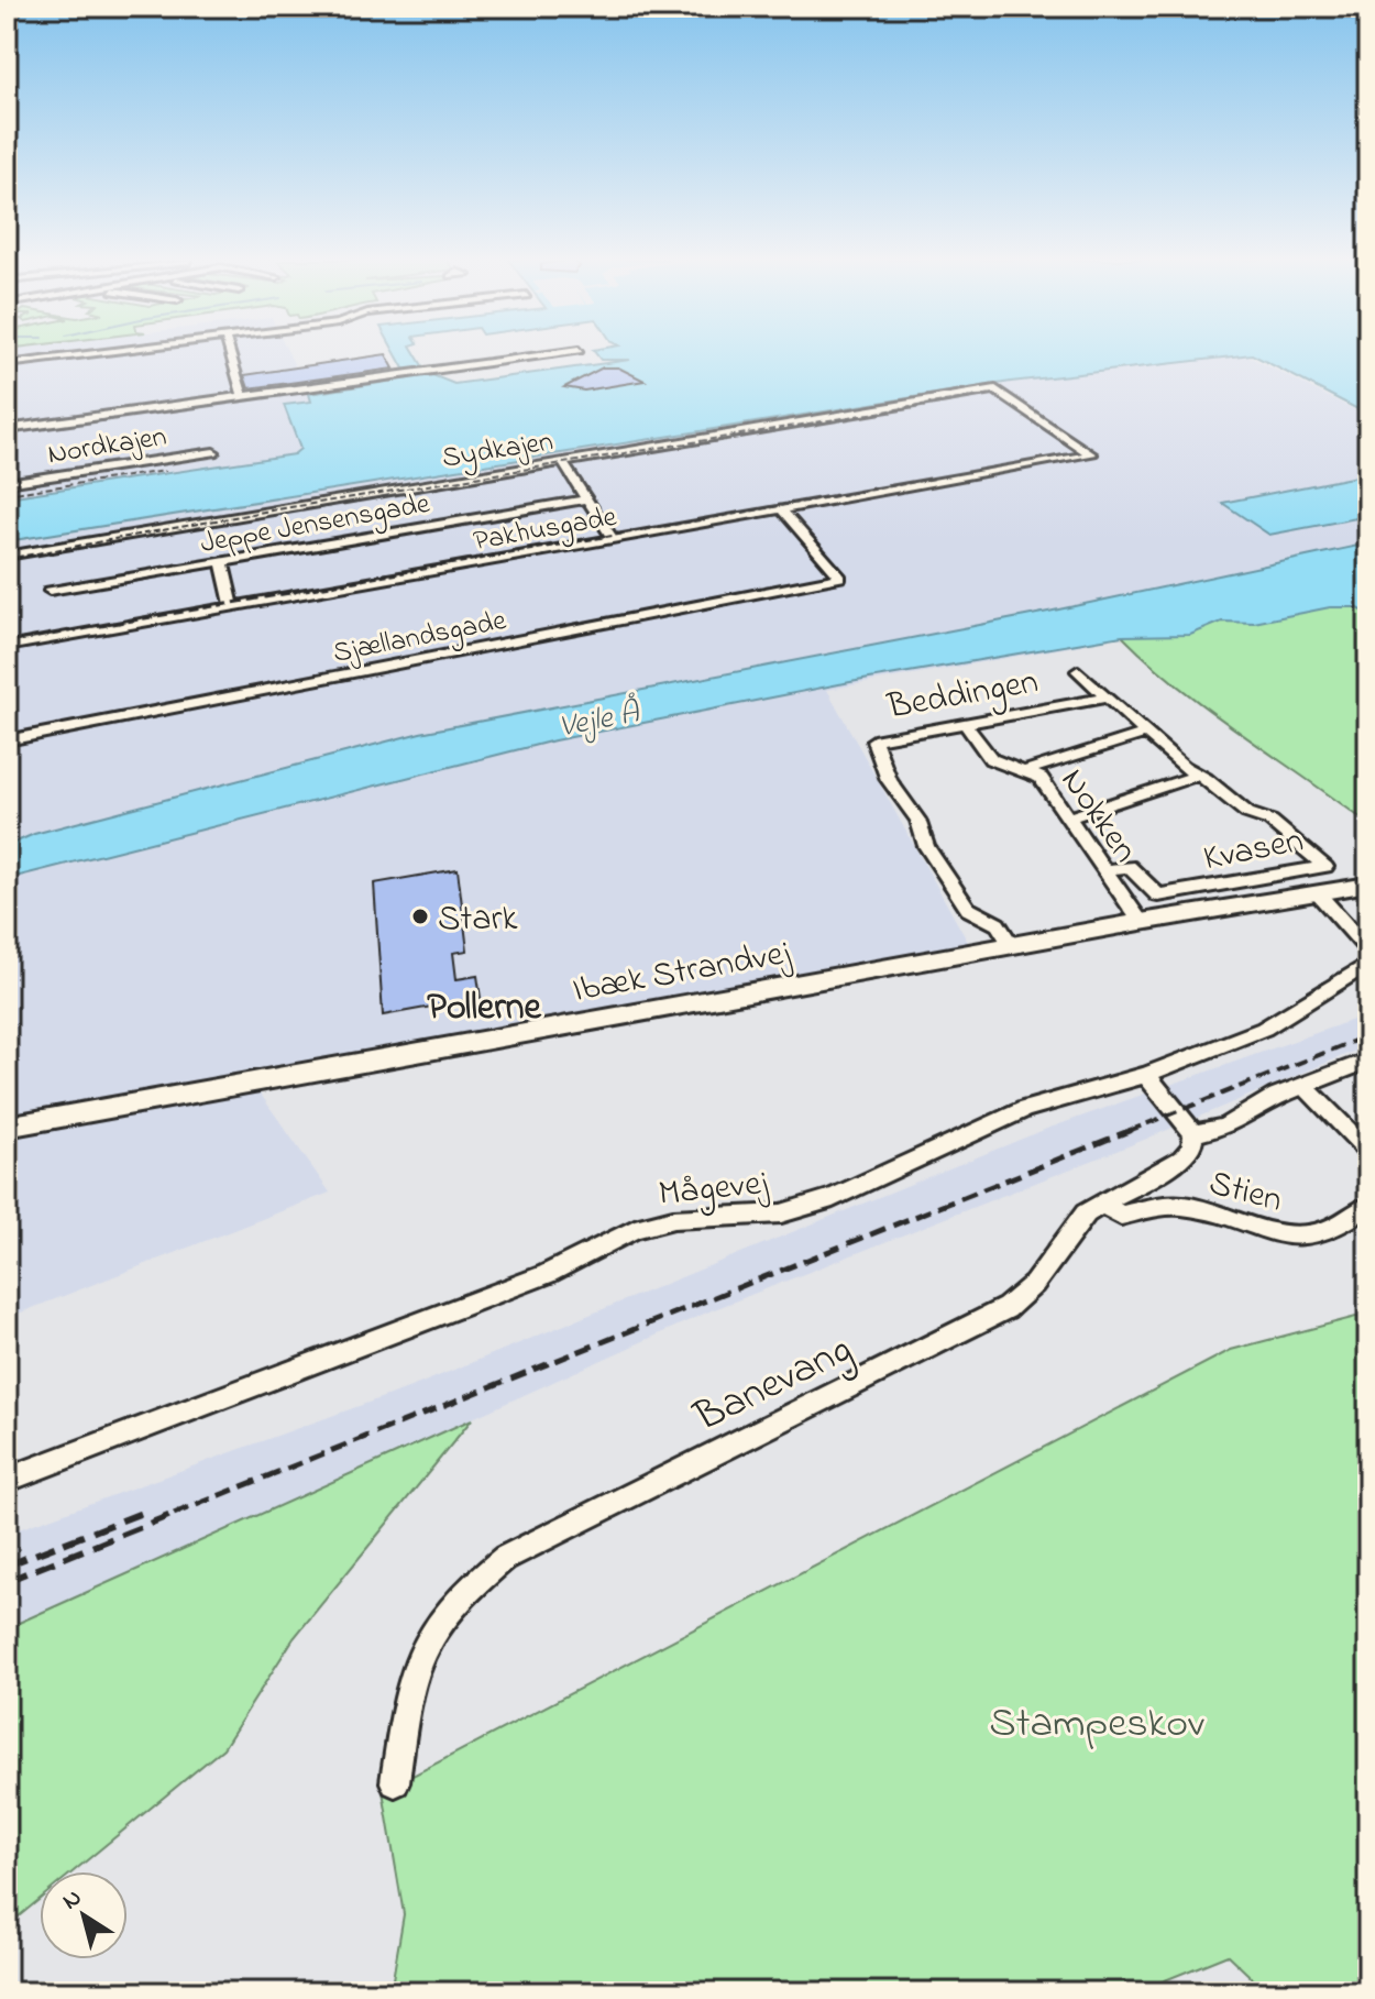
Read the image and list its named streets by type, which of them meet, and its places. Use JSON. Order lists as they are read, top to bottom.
{
  "streets": {
    "street": [
      "Nordkajen",
      "Sydkajen",
      "Jeppe Jensensgade",
      "Pakhusgade",
      "Sjællandsgade",
      "Beddingen",
      "Nokken",
      "Kvasen",
      "Ibæk Strandvej",
      "Mågevej",
      "Stien",
      "Banevang"
    ]
  },
  "crossings": [
    ["Sydkajen", "Pakhusgade"],
    ["Pakhusgade", "Sjællandsgade"],
    ["Beddingen", "Nokken"],
    ["Beddingen", "Kvasen"],
    ["Beddingen", "Ibæk Strandvej"],
    ["Nokken", "Kvasen"],
    ["Nokken", "Ibæk Strandvej"],
    ["Stien", "Banevang"]
  ],
  "districts": ["Pollerne"],
  "water": ["Vejle Å"],
  "parks": ["Stampeskov"],
  "places": ["Stark"],
  "north": "top left"
}
